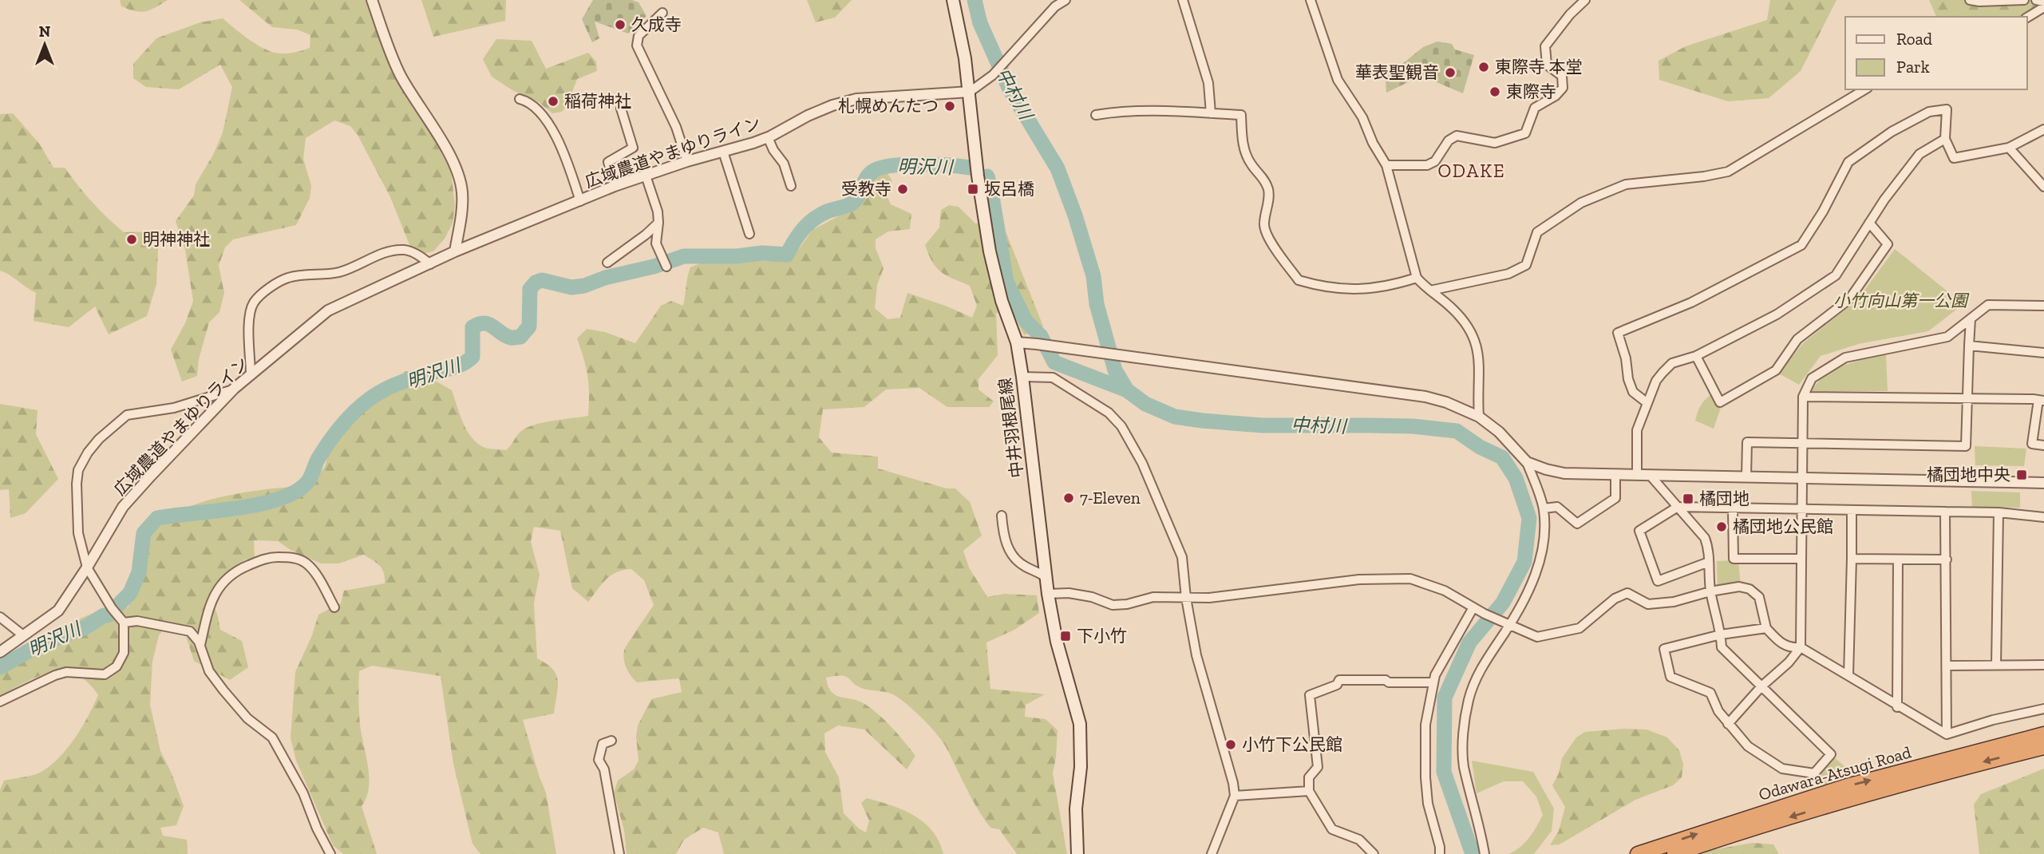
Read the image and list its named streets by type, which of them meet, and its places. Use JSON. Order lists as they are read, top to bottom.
{
  "streets": {
    "highway": ["Odawara-Atsugi Road"],
    "main road": ["中井羽根尾線"],
    "street": ["広域農道やまゆりライン"]
  },
  "crossings": [
    ["広域農道やまゆりライン", "中井羽根尾線"]
  ],
  "districts": ["ODAKE"],
  "water": ["中村川", "明沢川"],
  "parks": ["小竹向山第一公園"],
  "places": {
    "other": [
      "久成寺",
      "東際寺 本堂",
      "華表聖観音",
      "東際寺",
      "稲荷神社",
      "札幌めんたつ",
      "受教寺",
      "明神神社",
      "7-Eleven",
      "橘団地公民館",
      "小竹下公民館"
    ],
    "transit": [
      "坂呂橋",
      "橘団地中央",
      "橘団地",
      "下小竹"
    ]
  },
  "legend": ["Road", "Park"],
  "north": "top"
}
